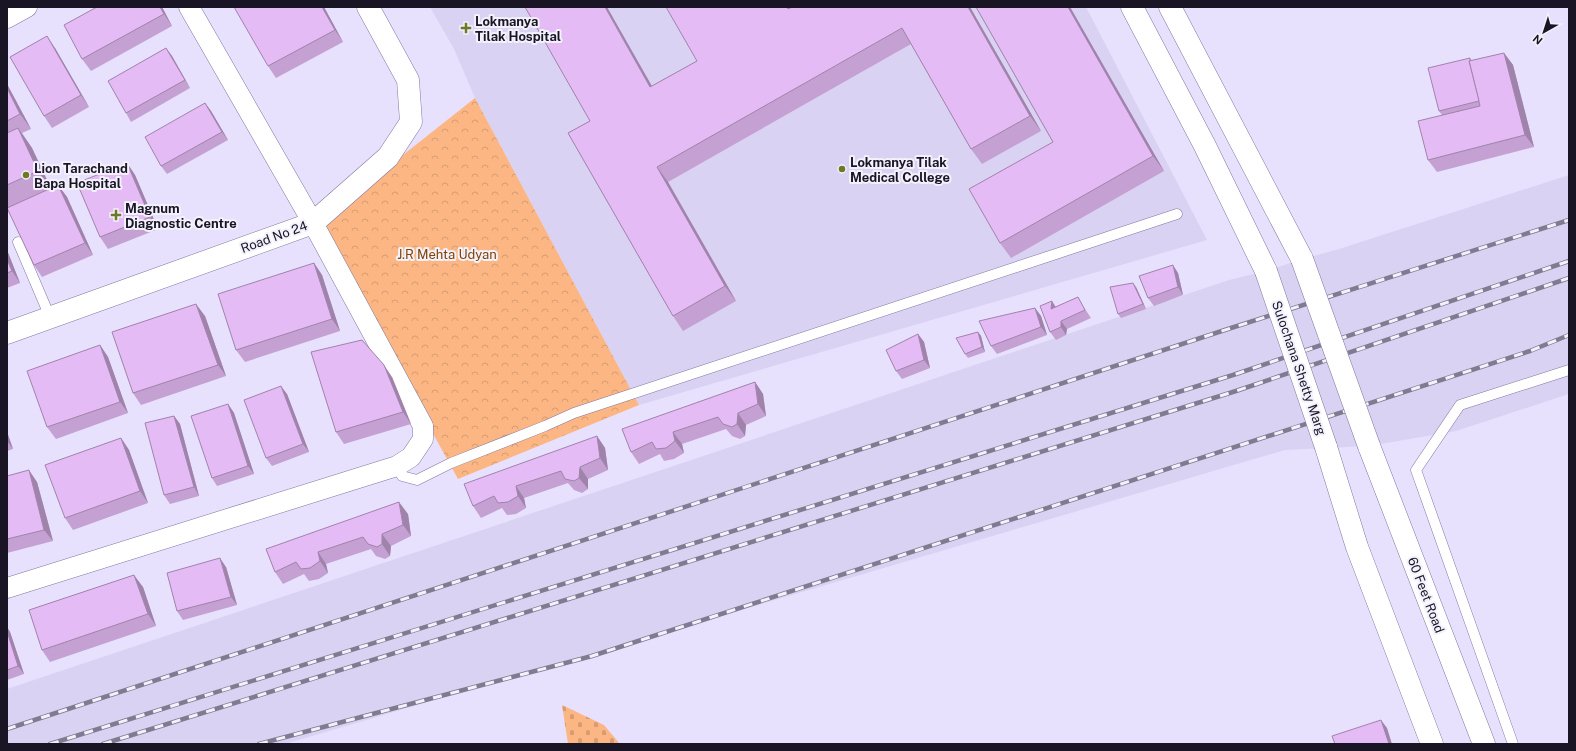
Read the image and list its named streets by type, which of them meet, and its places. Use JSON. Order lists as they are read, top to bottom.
{
  "streets": {
    "main road": ["Road No 24", "Sulochana Shetty Marg", "60 Feet Road"]
  },
  "parks": ["J.R Mehta Udyan"],
  "places": {
    "health": ["Lokmanya Tilak Hospital", "Magnum Diagnostic Centre"],
    "other": ["Lokmanya Tilak Medical College", "Lion Tarachand Bapa Hospital"]
  },
  "north": "bottom left"
}
